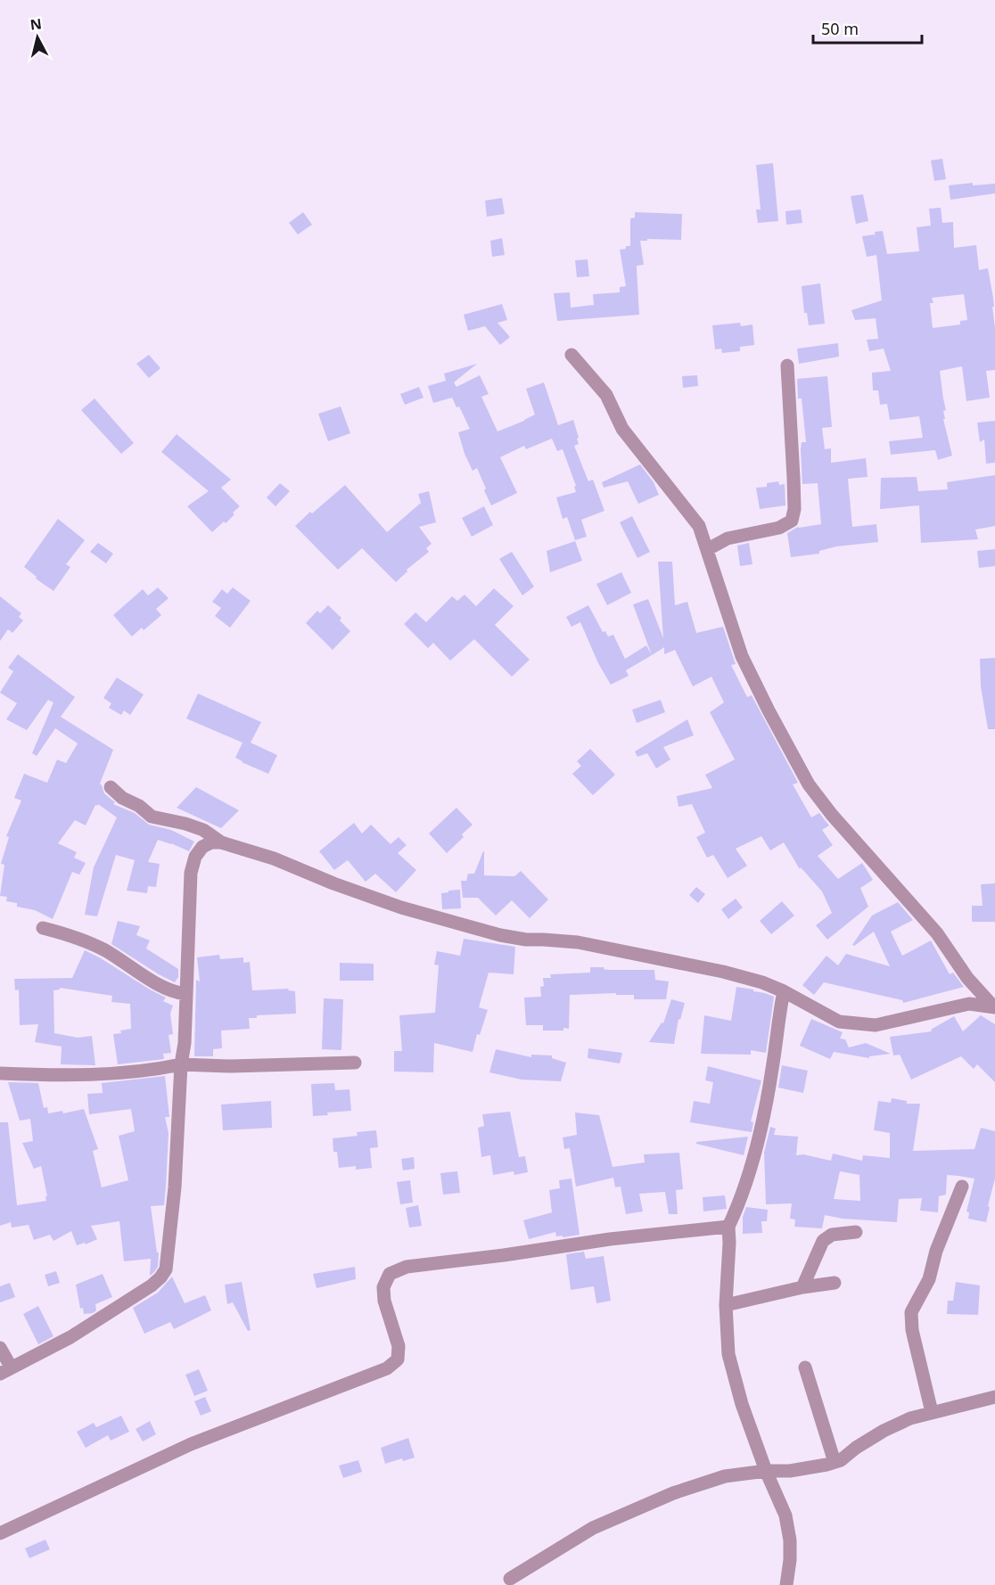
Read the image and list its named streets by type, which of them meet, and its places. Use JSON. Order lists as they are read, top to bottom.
{
  "scale_bar": "50 m",
  "north": "top"
}
